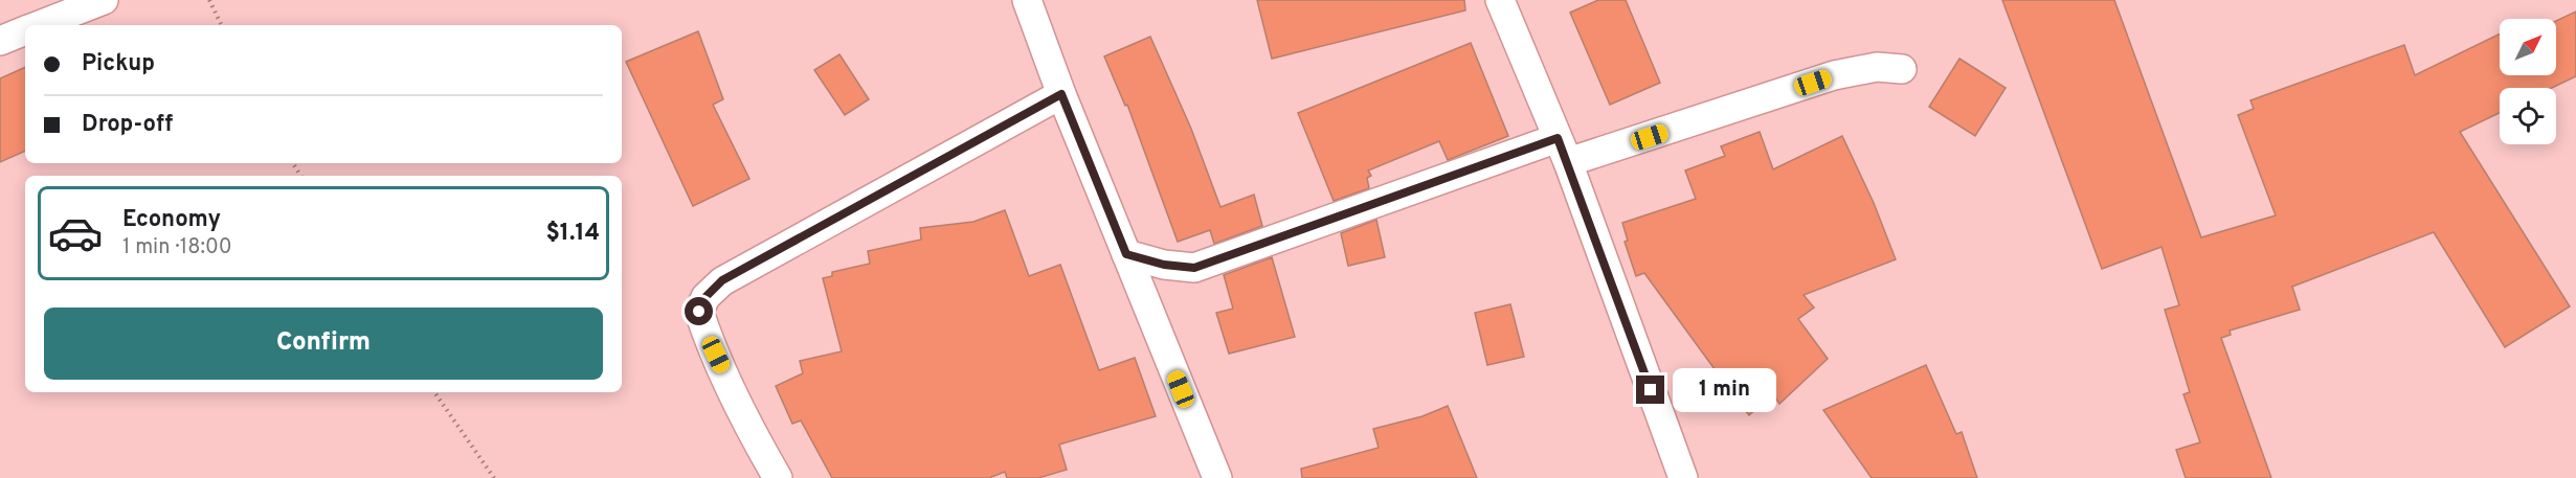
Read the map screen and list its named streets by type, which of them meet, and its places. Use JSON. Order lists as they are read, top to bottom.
{
  "north": "top right",
  "page": {
    "banner": ["Pickup", "Drop-off"],
    "list": [
      {
        "name": "Economy",
        "note": "1 min · 18:00",
        "value": "$1.14"
      }
    ],
    "buttons": "Confirm",
    "bubble": "1 min"
  }
}
